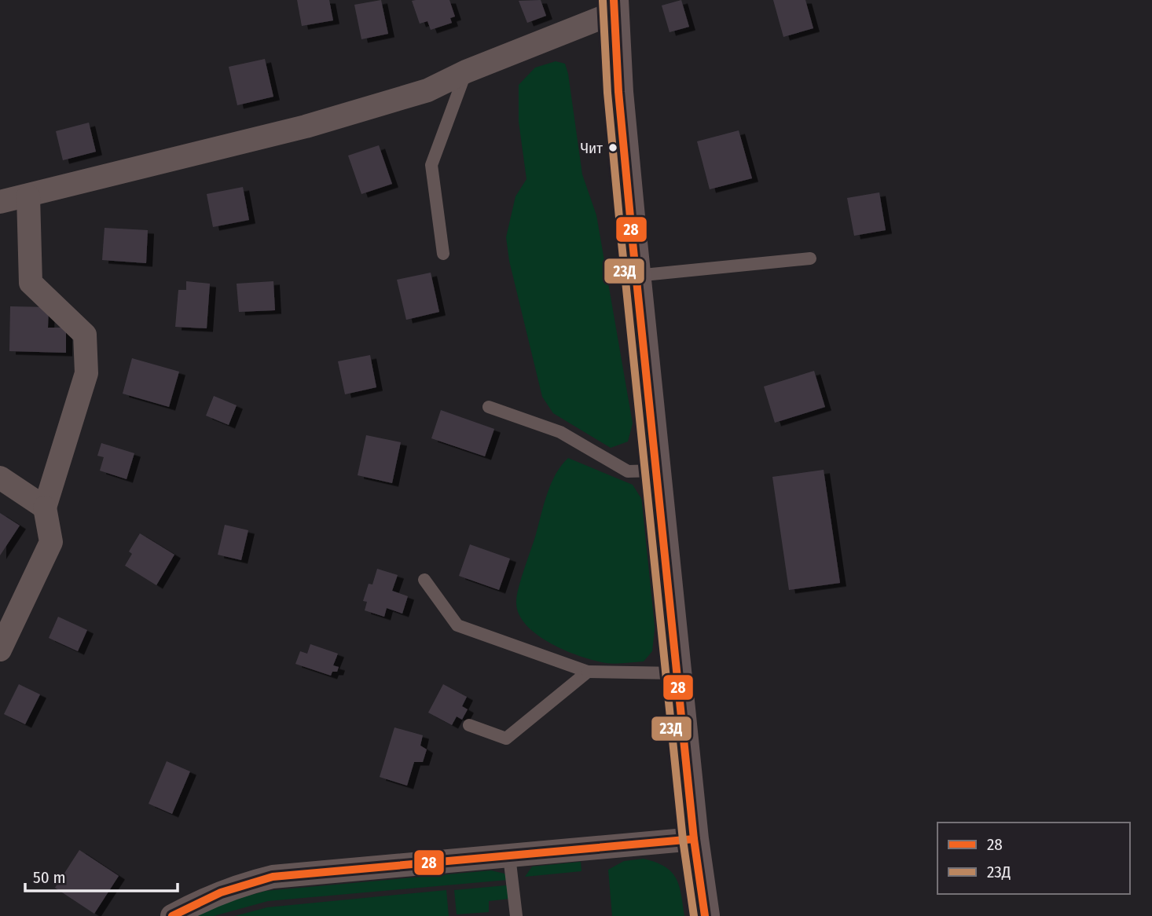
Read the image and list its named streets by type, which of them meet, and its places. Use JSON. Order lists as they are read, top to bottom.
{
  "places": ["Чит"],
  "lines": ["transit line 28", "transit line 23Д"],
  "legend": ["28", "23Д"],
  "scale_bar": "50 m"
}
